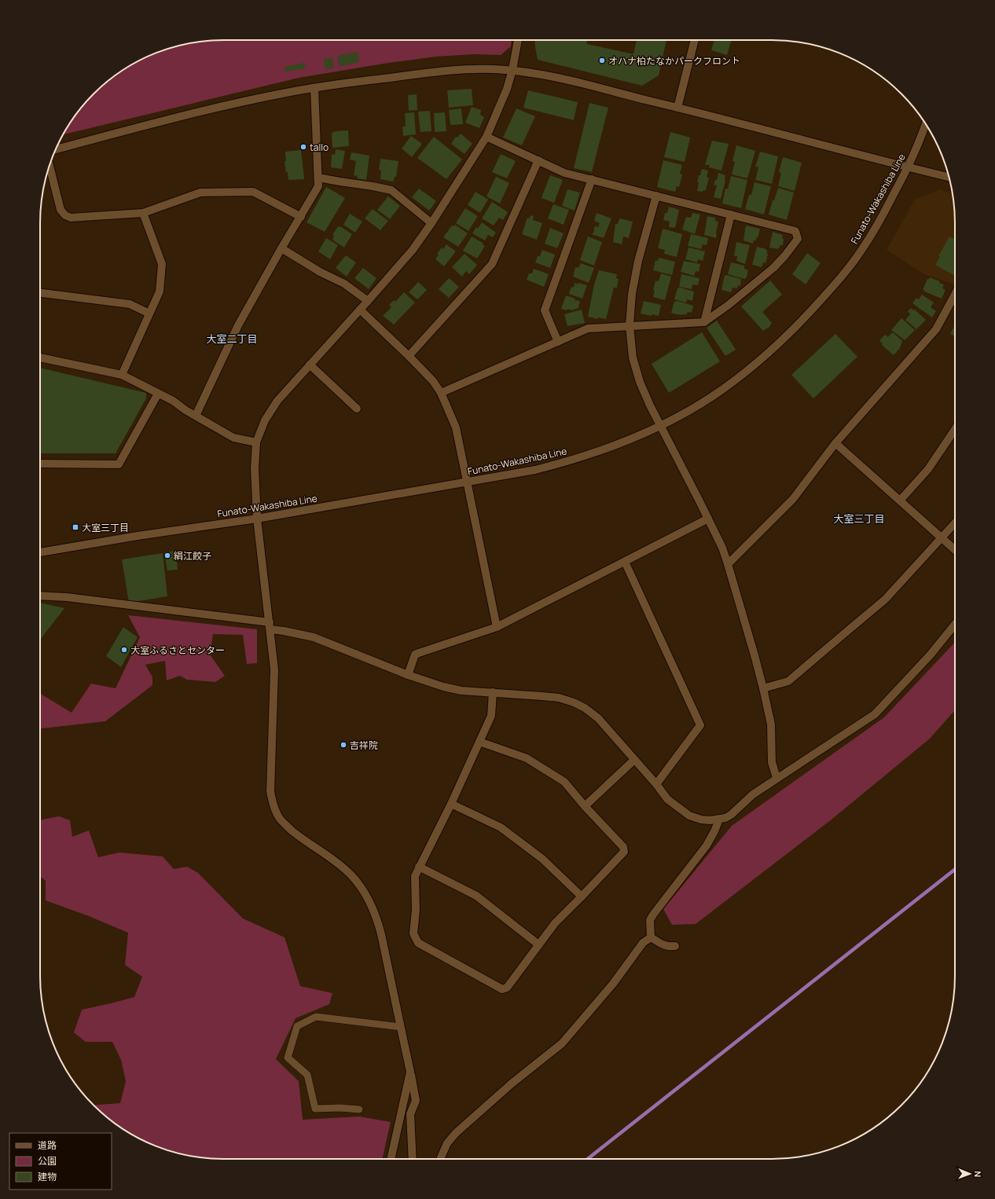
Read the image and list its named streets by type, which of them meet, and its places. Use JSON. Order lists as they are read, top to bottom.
{
  "streets": {
    "street": ["Funato-Wakashiba Line"]
  },
  "districts": ["大室二丁目", "大室三丁目"],
  "places": {
    "other": [
      "オハナ柏たなかパークフロント",
      "tallo",
      "絹江餃子",
      "大室ふるさとセンター",
      "吉祥院"
    ],
    "transit": ["大室三丁目"]
  },
  "legend": ["道路", "公園", "建物"],
  "north": "right"
}
